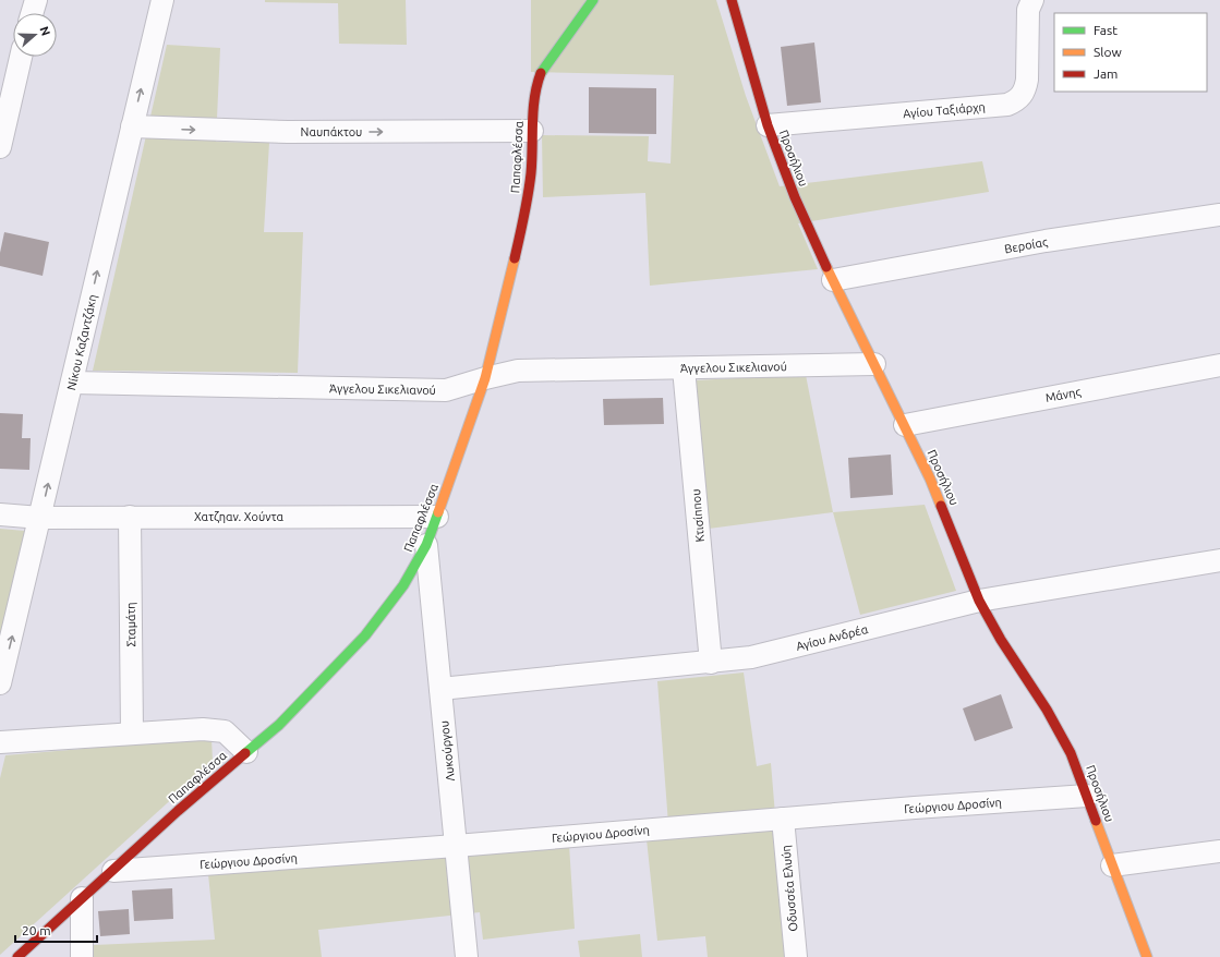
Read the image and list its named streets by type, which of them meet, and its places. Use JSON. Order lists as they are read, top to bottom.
{
  "streets": {
    "street": [
      "Αγίου Ταξιάρχη",
      "Ναυπάκτου",
      "Παπαφλέσσα",
      "Προσήλιου",
      "Βεροίας",
      "Νίκου Καζαντζάκη",
      "Άγγελου Σικελιανού",
      "Μάνης",
      "Κτισίππου",
      "Χατζηαν. Χούντα",
      "Σταμάτη",
      "Αγίου Ανδρέα",
      "Λυκούργου",
      "Γεώργιου Δροσίνη",
      "Οδυσσέα Ελυύη"
    ]
  },
  "crossings": [
    ["Αγίου Ταξιάρχη", "Προσήλιου"],
    ["Ναυπάκτου", "Παπαφλέσσα"],
    ["Ναυπάκτου", "Νίκου Καζαντζάκη"],
    ["Παπαφλέσσα", "Άγγελου Σικελιανού"],
    ["Παπαφλέσσα", "Χατζηαν. Χούντα"],
    ["Παπαφλέσσα", "Λυκούργου"],
    ["Παπαφλέσσα", "Γεώργιου Δροσίνη"],
    ["Προσήλιου", "Βεροίας"],
    ["Προσήλιου", "Άγγελου Σικελιανού"],
    ["Προσήλιου", "Μάνης"],
    ["Προσήλιου", "Αγίου Ανδρέα"],
    ["Προσήλιου", "Γεώργιου Δροσίνη"],
    ["Νίκου Καζαντζάκη", "Άγγελου Σικελιανού"],
    ["Νίκου Καζαντζάκη", "Χατζηαν. Χούντα"],
    ["Άγγελου Σικελιανού", "Κτισίππου"],
    ["Κτισίππου", "Αγίου Ανδρέα"],
    ["Χατζηαν. Χούντα", "Σταμάτη"],
    ["Αγίου Ανδρέα", "Λυκούργου"],
    ["Λυκούργου", "Γεώργιου Δροσίνη"],
    ["Γεώργιου Δροσίνη", "Οδυσσέα Ελυύη"]
  ],
  "one_way": ["Ναυπάκτου", "Νίκου Καζαντζάκη"],
  "legend": ["Fast", "Slow", "Jam"],
  "scale_bar": "20 m",
  "north": "right"
}
